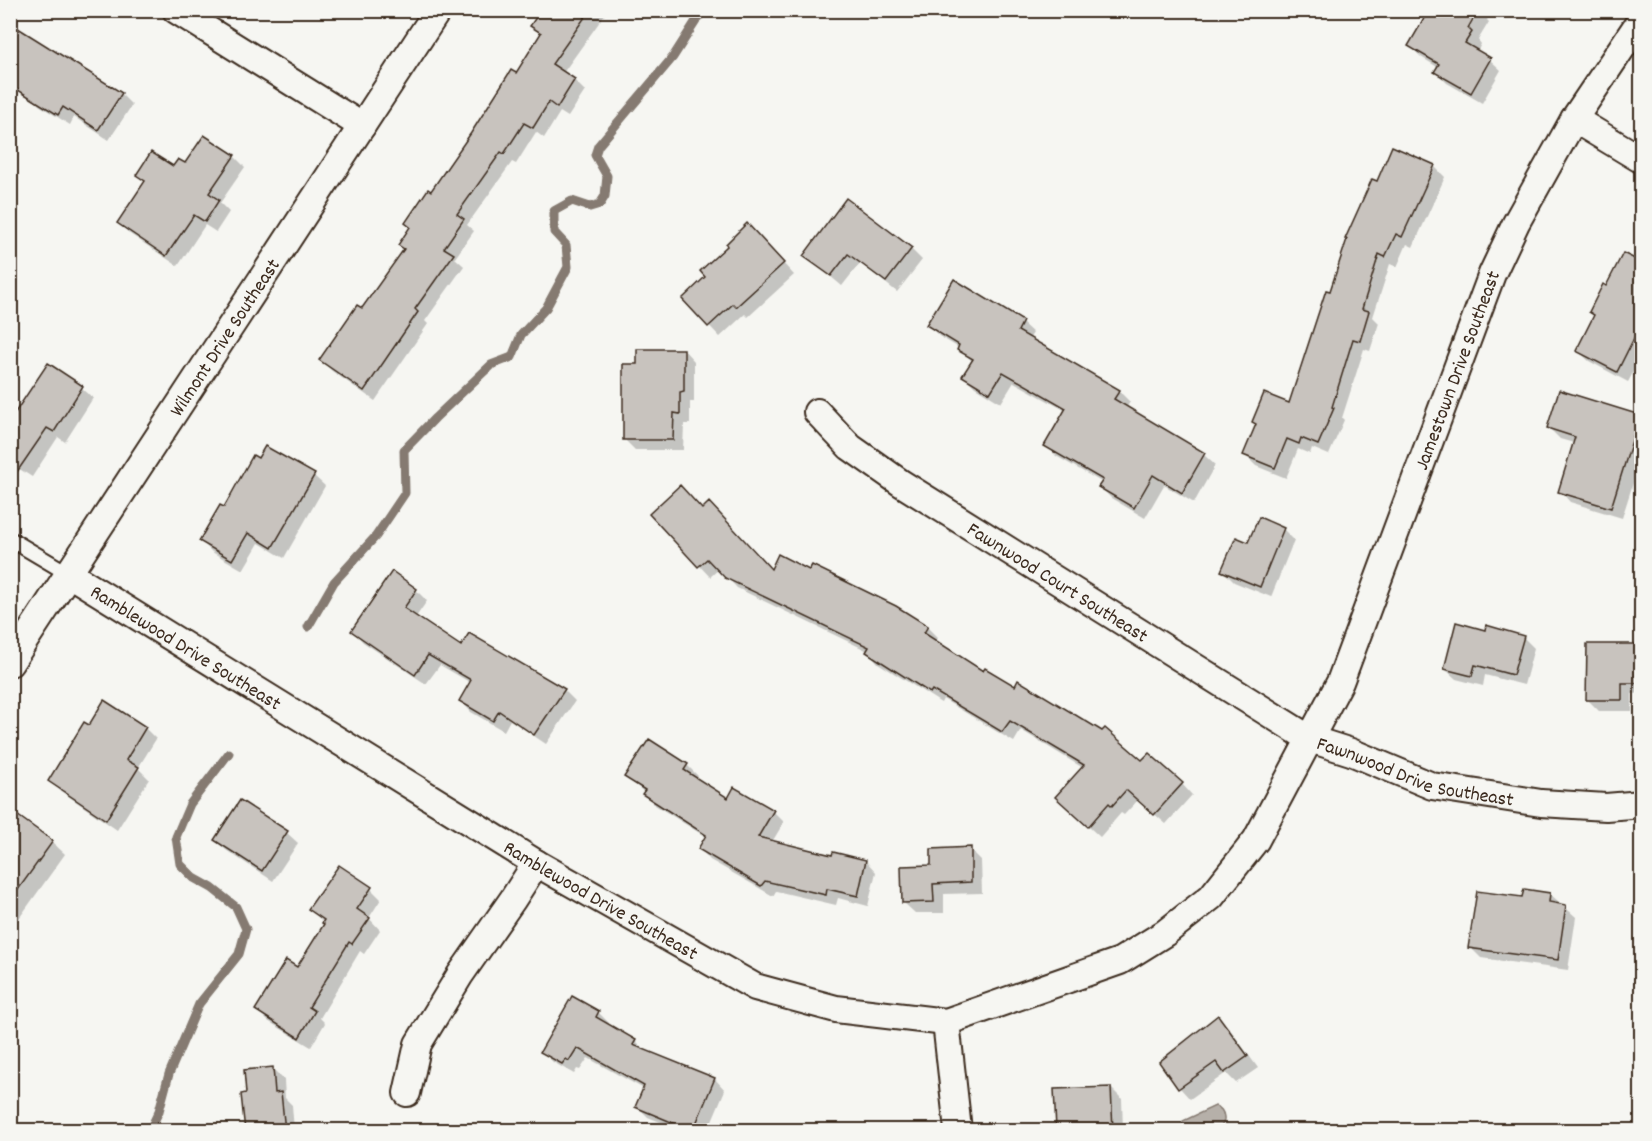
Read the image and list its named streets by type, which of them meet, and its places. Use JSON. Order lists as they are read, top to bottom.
{
  "streets": {
    "street": [
      "Wilmont Drive Southeast",
      "Jamestown Drive Southeast",
      "Fawnwood Court Southeast",
      "Ramblewood Drive Southeast",
      "Fawnwood Drive Southeast"
    ]
  },
  "crossings": [
    ["Wilmont Drive Southeast", "Ramblewood Drive Southeast"],
    ["Jamestown Drive Southeast", "Fawnwood Court Southeast"],
    ["Jamestown Drive Southeast", "Fawnwood Drive Southeast"],
    ["Fawnwood Court Southeast", "Fawnwood Drive Southeast"],
    ["Ramblewood Drive Southeast", "Fawnwood Drive Southeast"]
  ]
}
